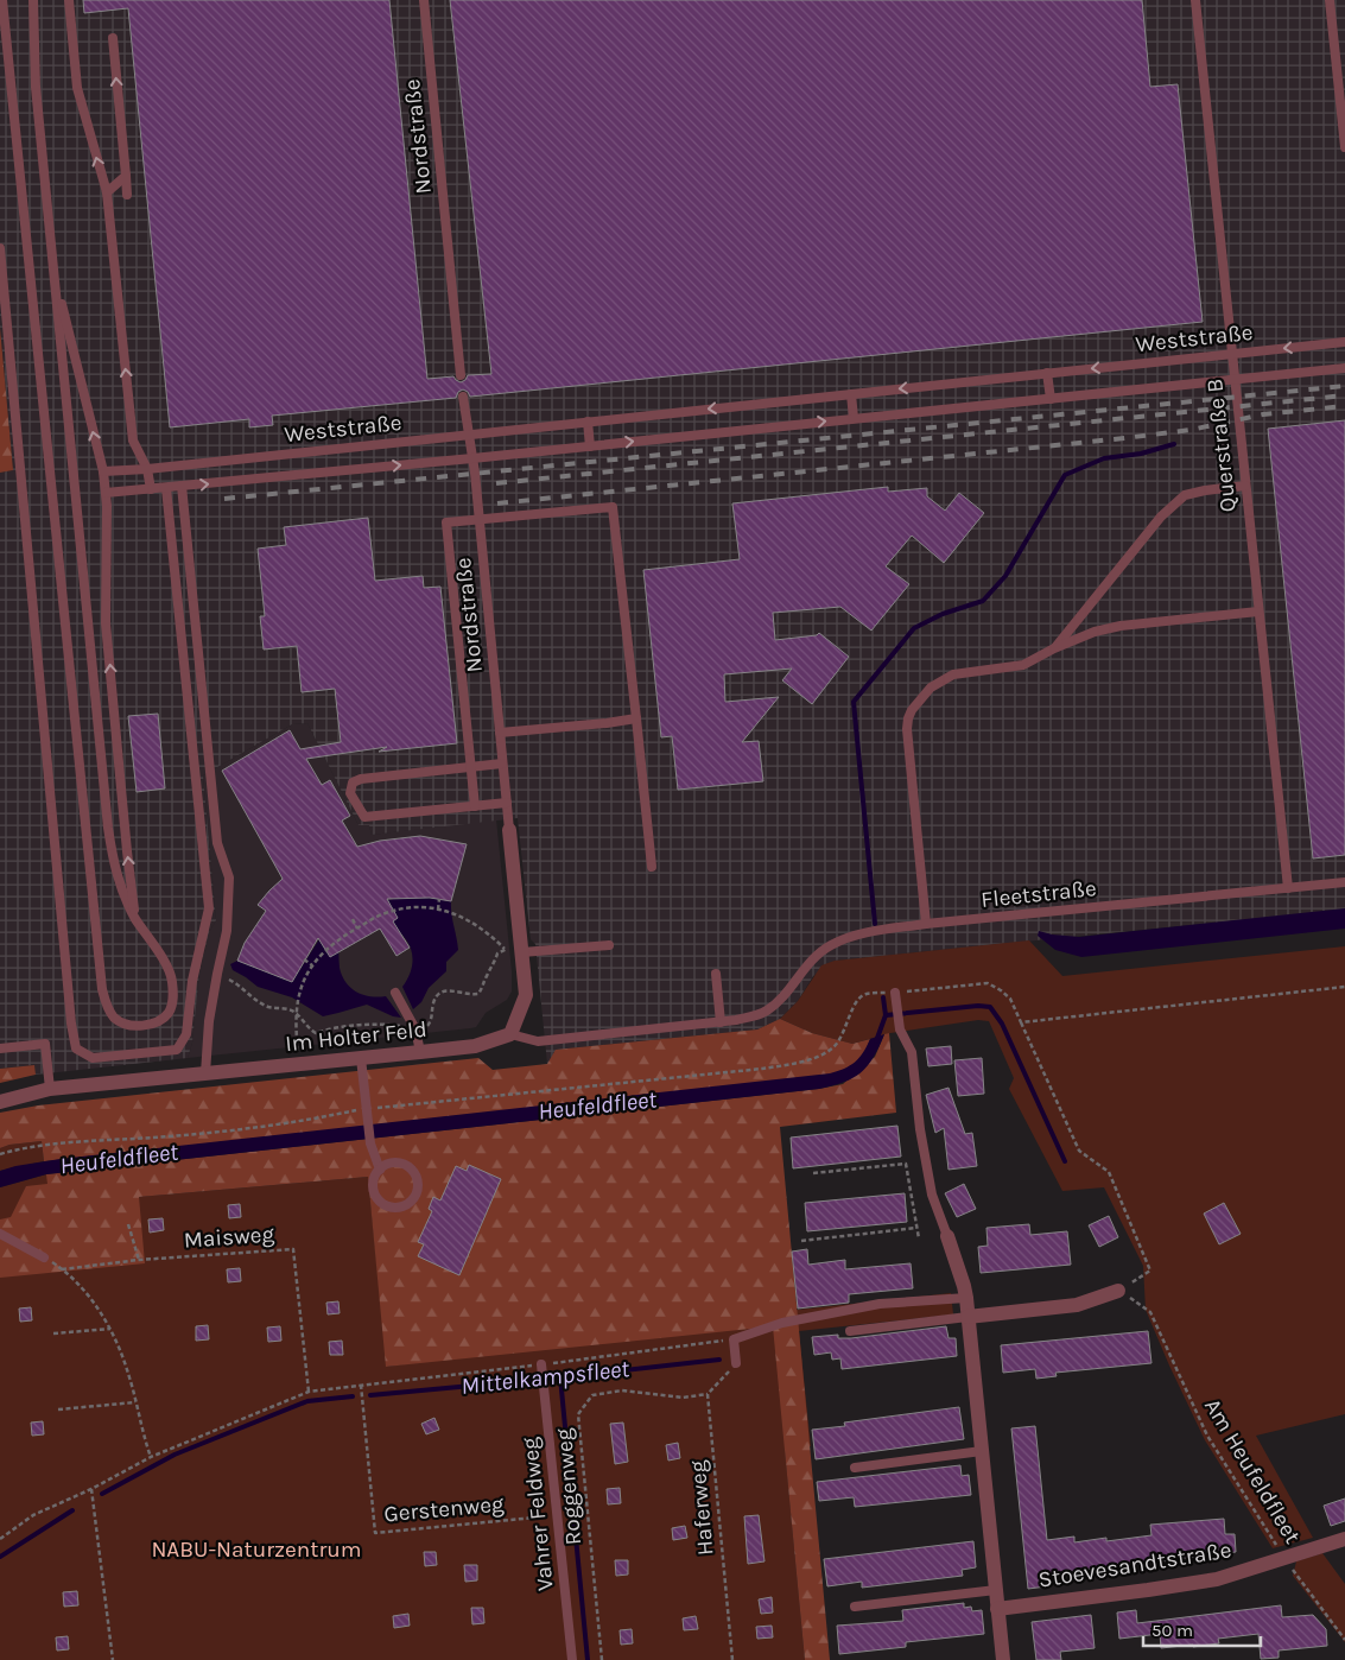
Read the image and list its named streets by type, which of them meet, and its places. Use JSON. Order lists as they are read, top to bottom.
{
  "streets": {
    "street": ["Im Holter Feld", "Stoevesandtstraße"],
    "lane": [
      "Nordstraße",
      "Weststraße",
      "Querstraße B",
      "Fleetstraße",
      "Vahrer Feldweg"
    ],
    "path": [
      "Maisweg",
      "Am Heufeldfleet",
      "Roggenweg",
      "Haferweg",
      "Gerstenweg"
    ]
  },
  "crossings": [
    ["Nordstraße", "Weststraße"],
    ["Weststraße", "Querstraße B"],
    ["Querstraße B", "Fleetstraße"],
    ["Am Heufeldfleet", "Stoevesandtstraße"],
    ["Roggenweg", "Haferweg"],
    ["Gerstenweg", "Vahrer Feldweg"]
  ],
  "water": ["Heufeldfleet", "Mittelkampsfleet"],
  "parks": ["NABU-Naturzentrum"],
  "scale_bar": "50 m"
}
